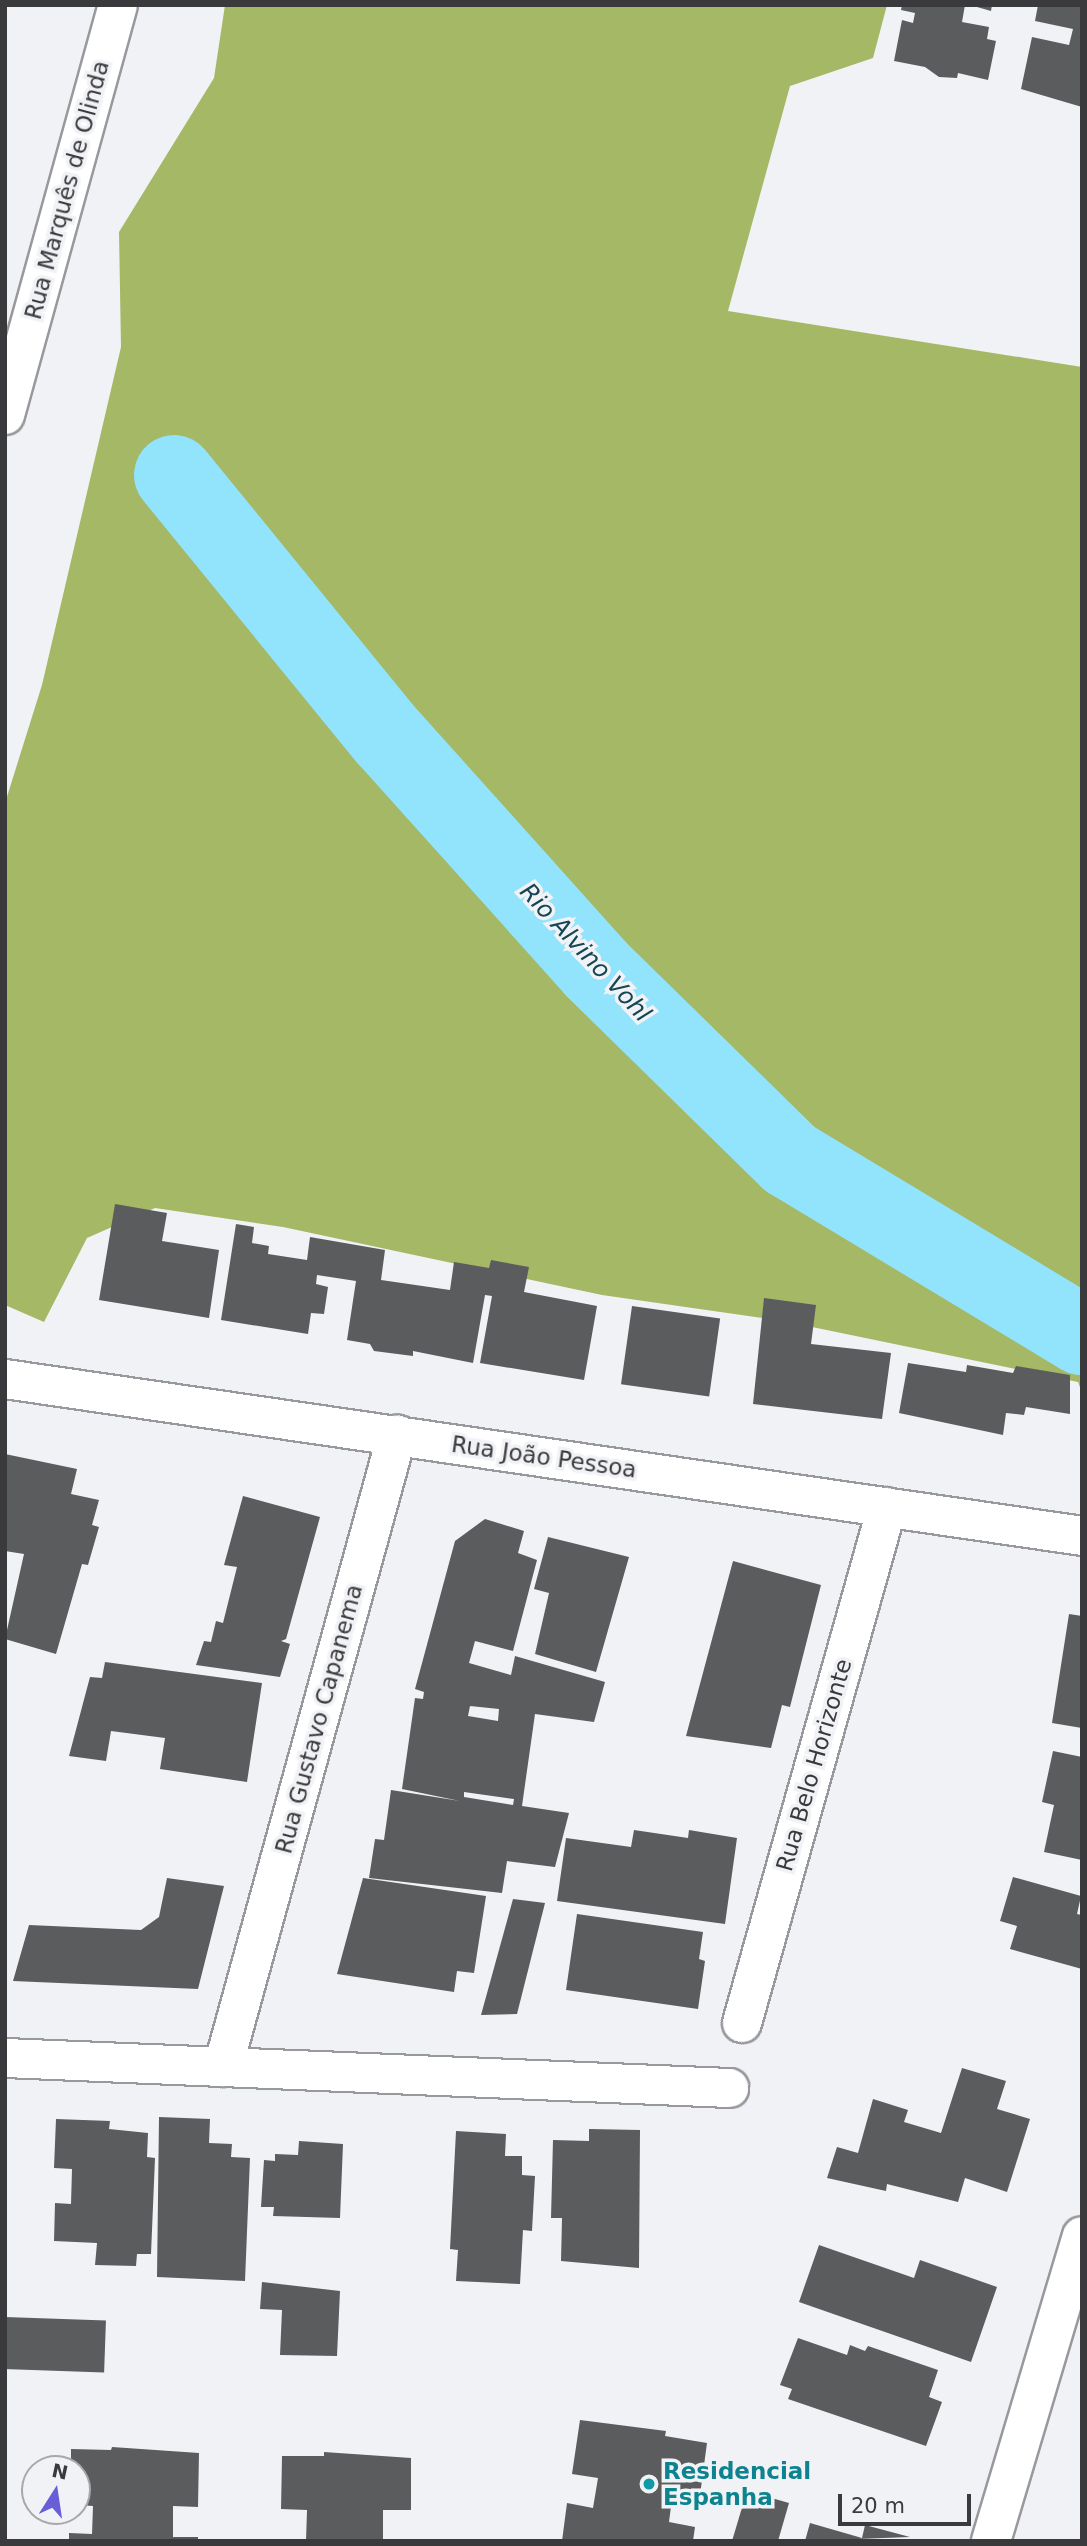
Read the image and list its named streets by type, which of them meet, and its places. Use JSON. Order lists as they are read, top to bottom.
{
  "streets": {
    "street": [
      "Rua Marquês de Olinda",
      "Rua João Pessoa",
      "Rua Gustavo Capanema",
      "Rua Belo Horizonte"
    ]
  },
  "crossings": [
    ["Rua João Pessoa", "Rua Gustavo Capanema"],
    ["Rua João Pessoa", "Rua Belo Horizonte"]
  ],
  "water": ["Rio Alvino Vohl"],
  "places": ["Residencial Espanha"],
  "scale_bar": "20 m",
  "north": "top"
}
